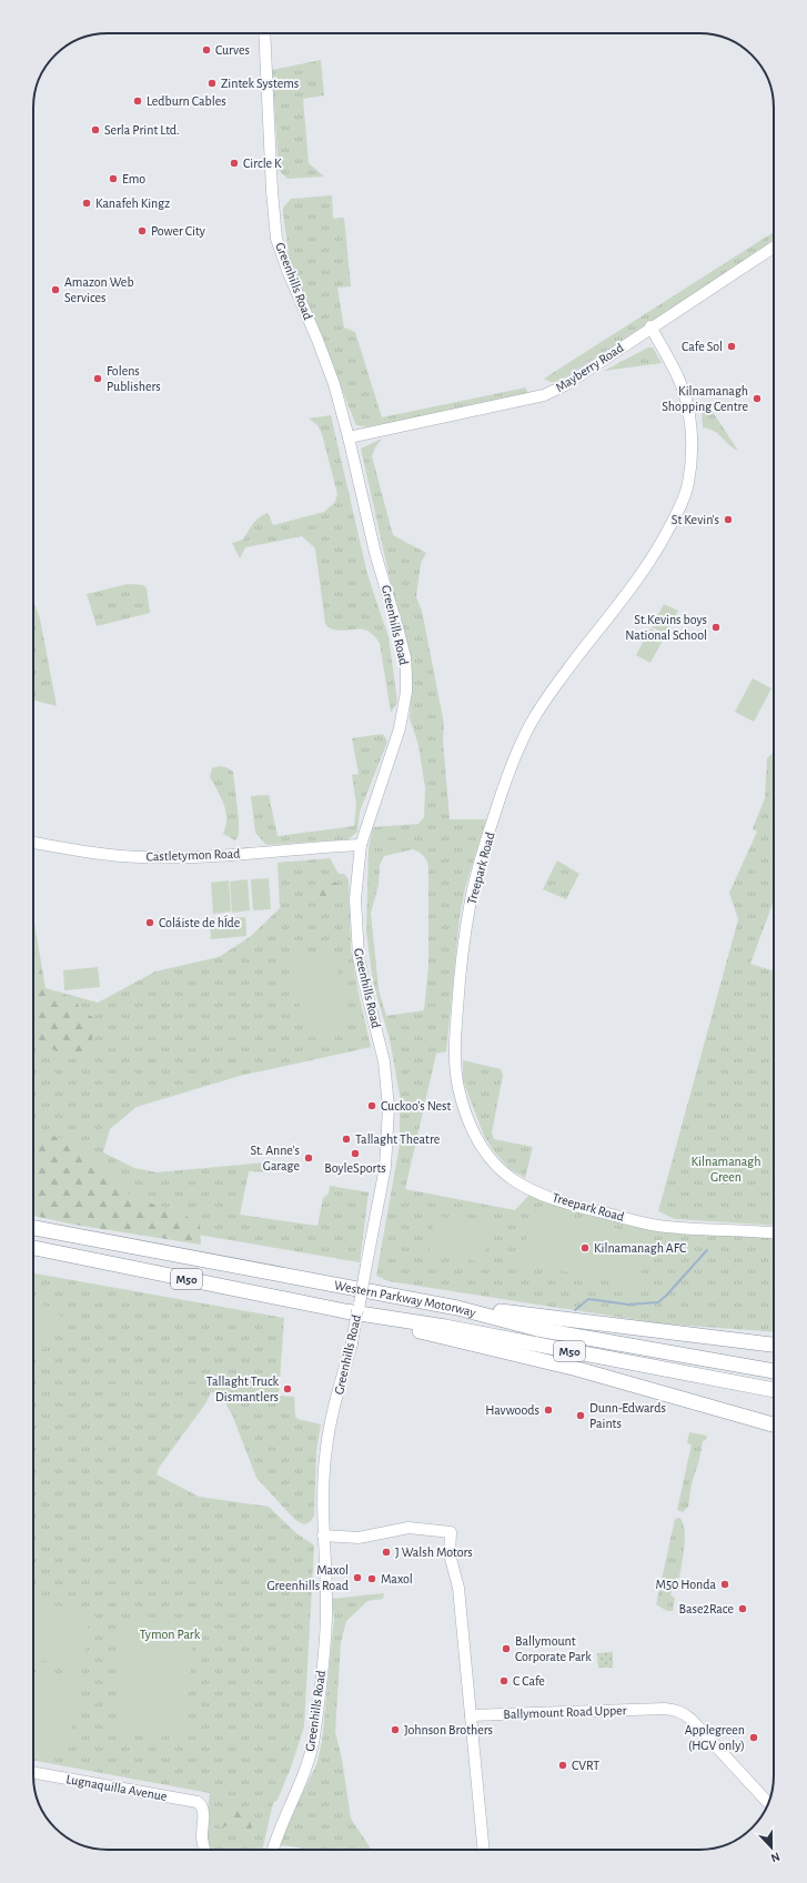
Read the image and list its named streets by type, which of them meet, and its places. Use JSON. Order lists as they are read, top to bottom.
{
  "streets": {
    "highway": ["M50", "Western Parkway Motorway"],
    "street": [
      "Greenhills Road",
      "Mayberry Road",
      "Castletymon Road",
      "Treepark Road",
      "Ballymount Road Upper",
      "Lugnaquilla Avenue"
    ]
  },
  "crossings": [
    ["Greenhills Road", "Mayberry Road"],
    ["Greenhills Road", "Castletymon Road"],
    ["Mayberry Road", "Treepark Road"],
    ["M50", "Western Parkway Motorway"]
  ],
  "parks": ["Kilnamanagh Green", "Tymon Park"],
  "places": [
    "Curves",
    "Zintek Systems",
    "Ledburn Cables",
    "Serla Print Ltd.",
    "Circle K",
    "Emo",
    "Kanafeh Kingz",
    "Power City",
    "Amazon Web Services",
    "Cafe Sol",
    "Folens Publishers",
    "Kilnamanagh Shopping Centre",
    "St Kevin's",
    "St.Kevins boys National School",
    "Coláiste de hÍde",
    "Cuckoo's Nest",
    "Tallaght Theatre",
    "BoyleSports",
    "St. Anne's Garage",
    "Kilnamanagh AFC",
    "Tallaght Truck Dismantlers",
    "Havwoods",
    "Dunn-Edwards Paints",
    "J Walsh Motors",
    "Maxol Greenhills Road",
    "Maxol",
    "M50 Honda",
    "Base2Race",
    "Ballymount Corporate Park",
    "C Cafe",
    "Johnson Brothers",
    "Applegreen (HGV only)",
    "CVRT"
  ],
  "north": "bottom"
}
